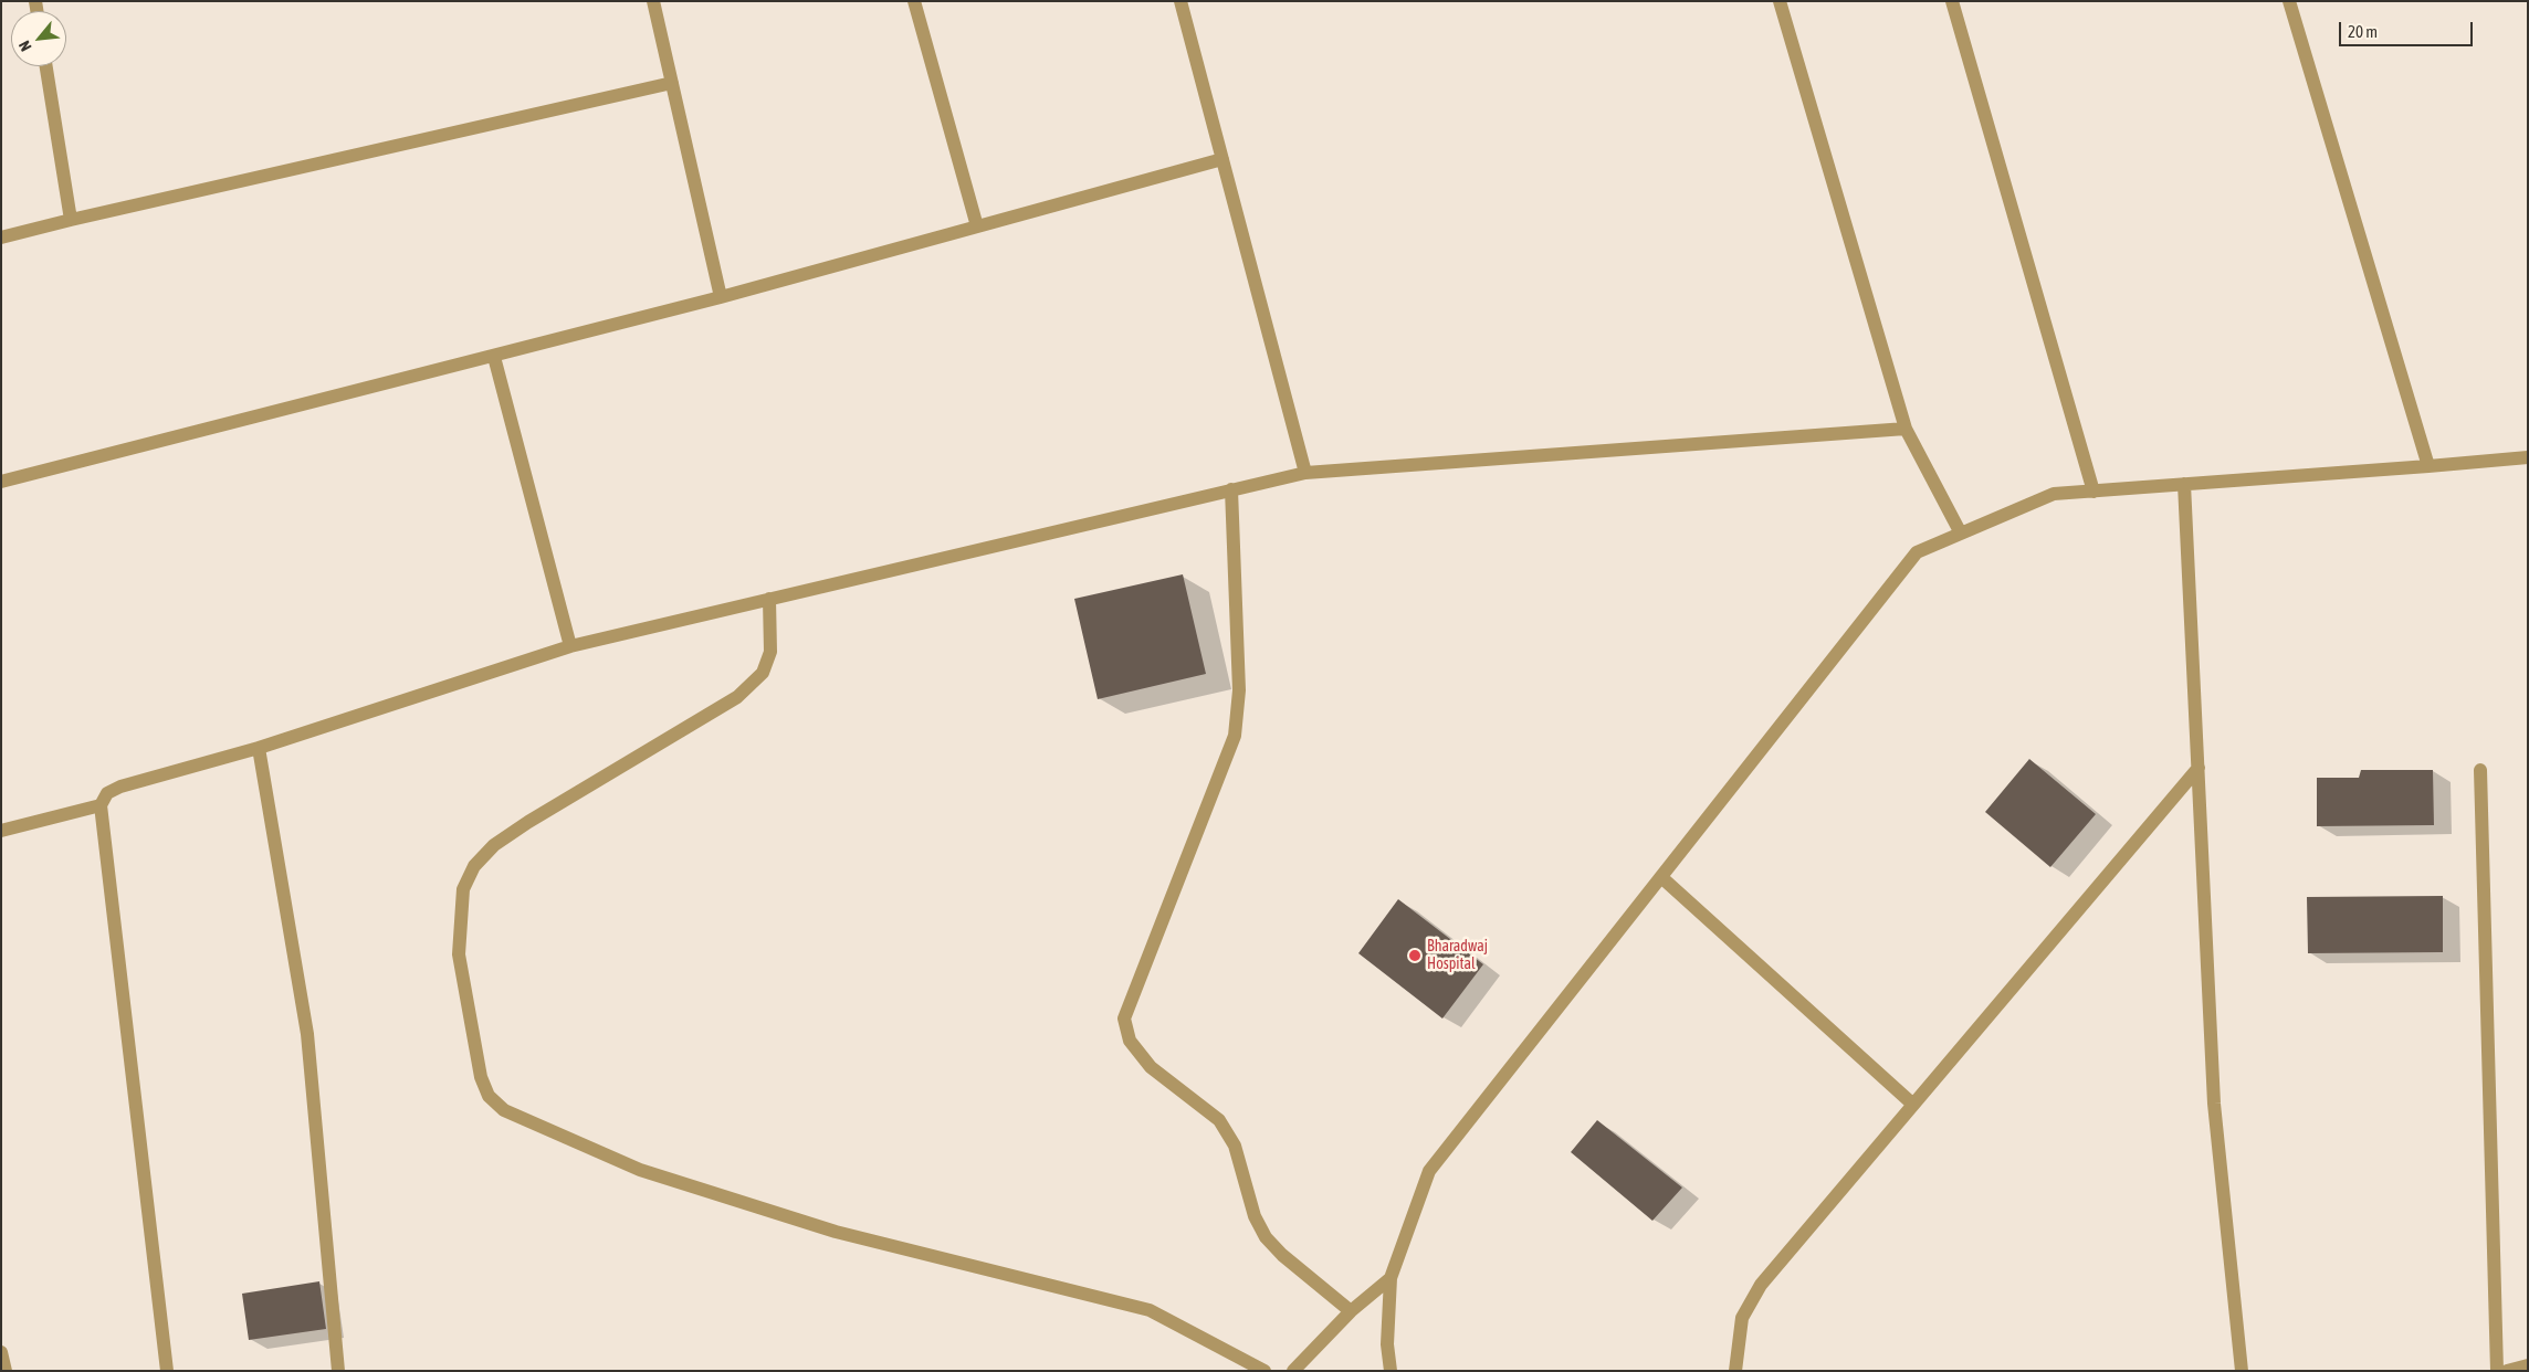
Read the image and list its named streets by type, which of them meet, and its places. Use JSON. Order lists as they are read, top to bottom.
{
  "places": ["Bharadwaj Hospital"],
  "scale_bar": "20 m",
  "north": "bottom left"
}
